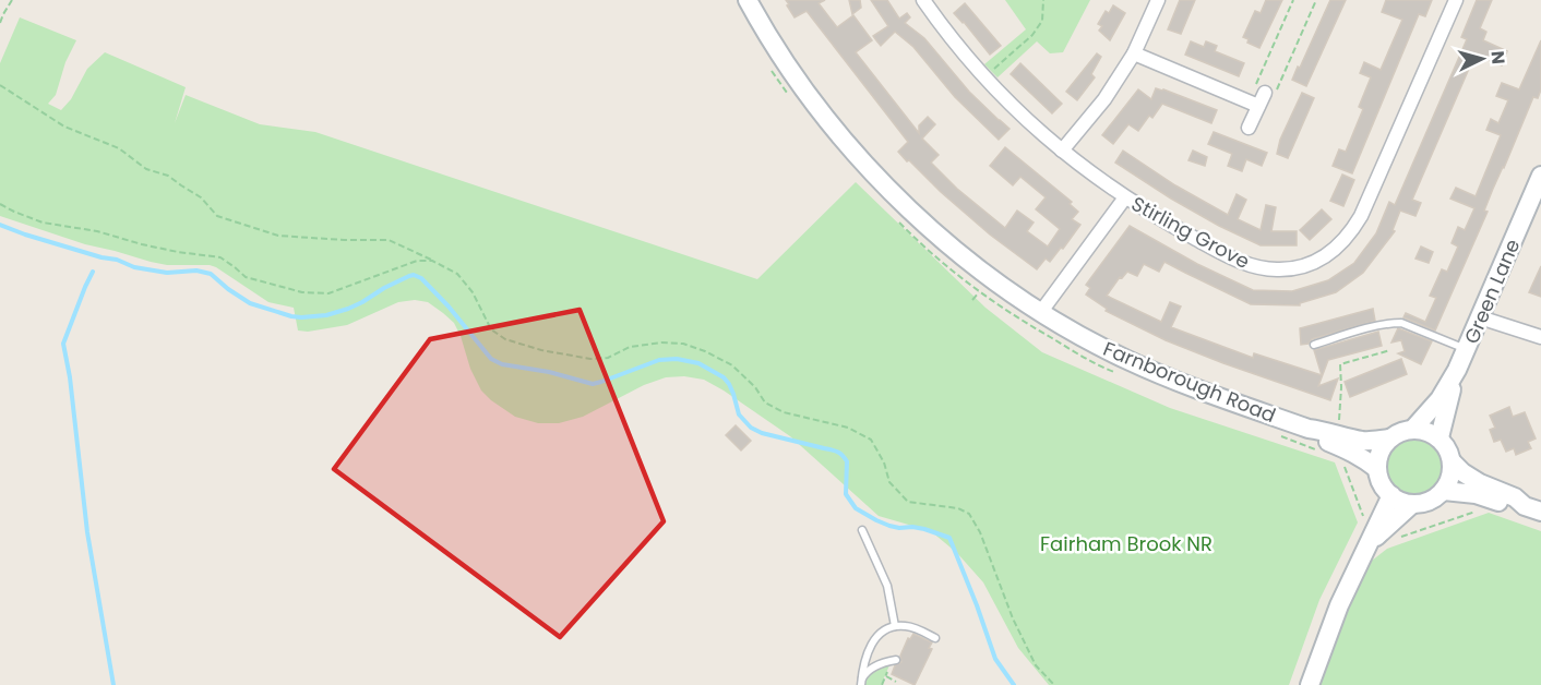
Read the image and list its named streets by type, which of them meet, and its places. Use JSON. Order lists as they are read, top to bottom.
{
  "streets": {
    "street": ["Stirling Grove", "Green Lane", "Farnborough Road"]
  },
  "crossings": [
    ["Green Lane", "Farnborough Road"]
  ],
  "parks": ["Fairham Brook NR"],
  "north": "right"
}
